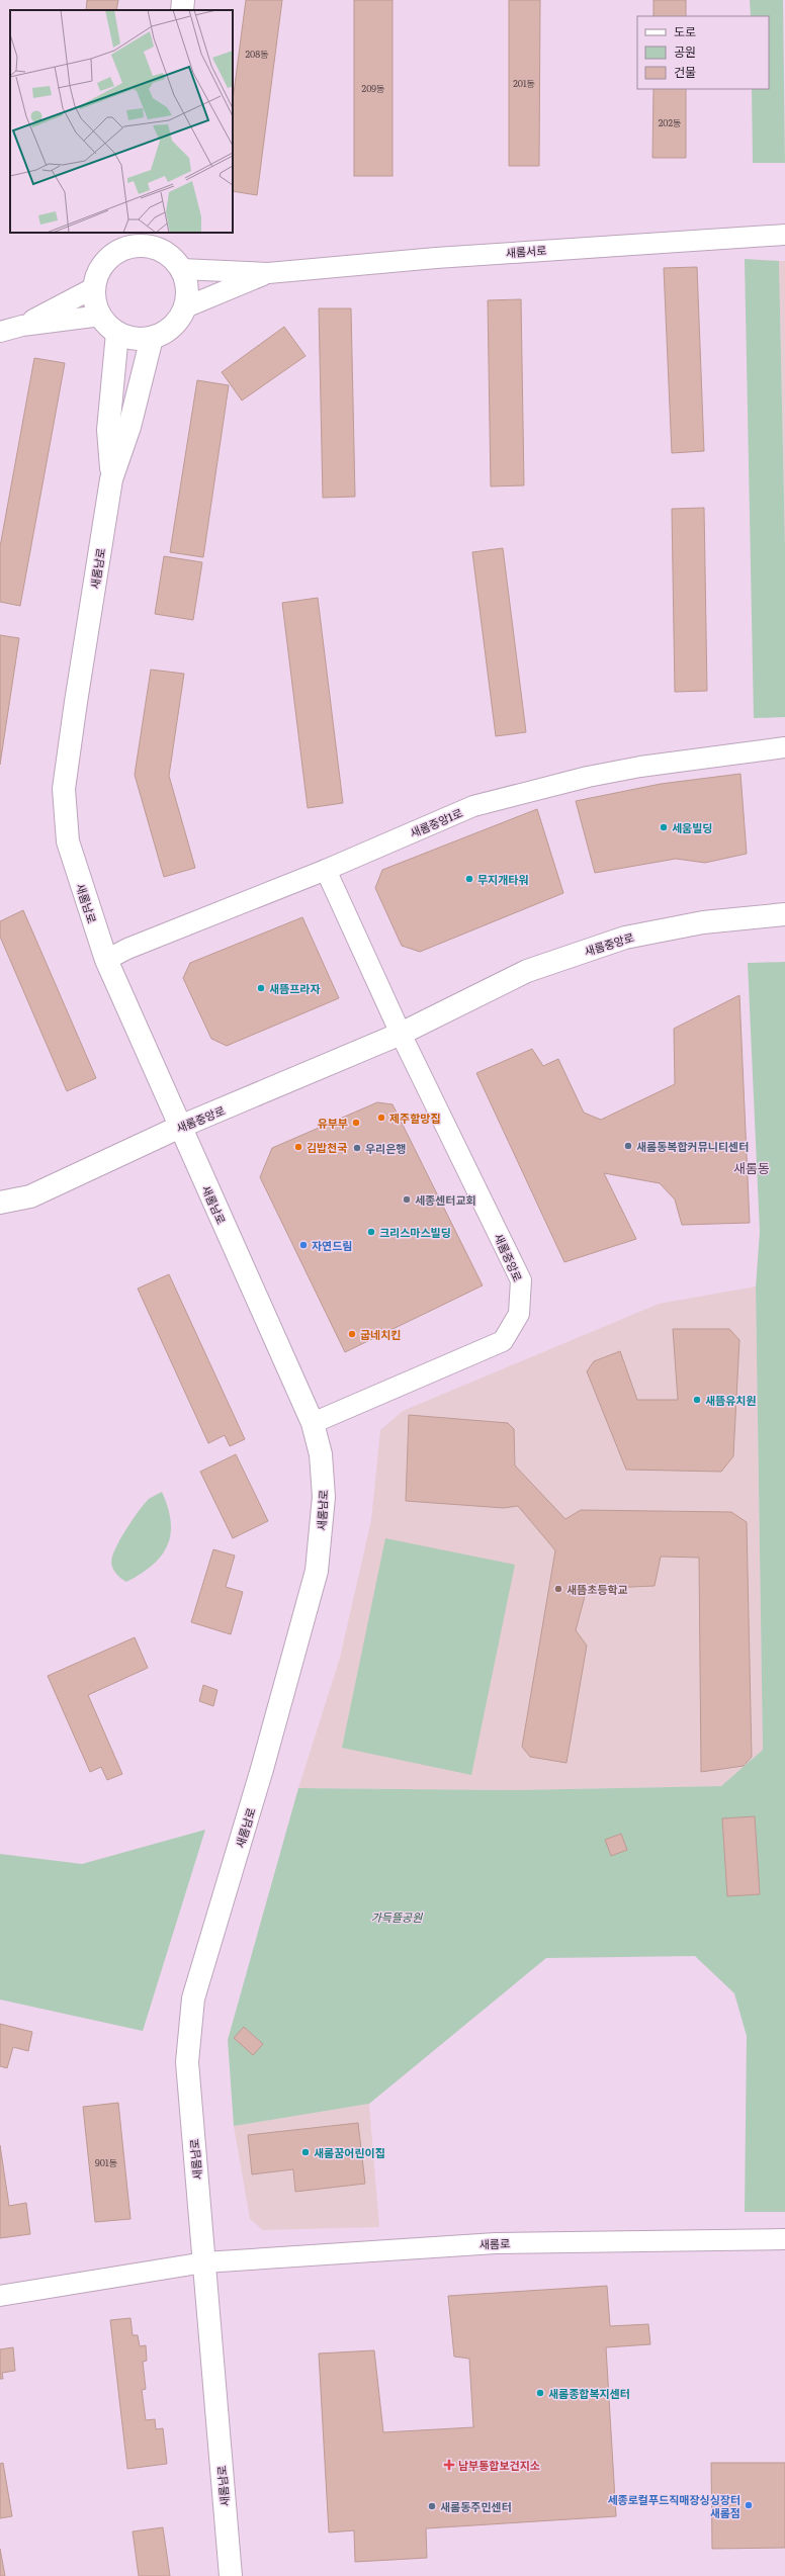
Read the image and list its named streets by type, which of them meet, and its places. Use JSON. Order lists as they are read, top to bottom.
{
  "streets": {
    "street": [
      "새롬서로",
      "새롬남로",
      "새롬중앙1로",
      "새롬중앙로",
      "새롬로"
    ]
  },
  "crossings": [
    ["새롬남로", "새롬중앙1로"],
    ["새롬남로", "새롬중앙로"],
    ["새롬남로", "새롬로"]
  ],
  "districts": ["새롬동"],
  "parks": ["가득뜰공원"],
  "places": {
    "other": [
      "세움빌딩",
      "무지개타워",
      "새뜸프라자",
      "제주할망집",
      "유부부",
      "새롬동복합커뮤니티센터",
      "김밥천국",
      "우리은행",
      "세종센터교회",
      "크리스마스빌딩",
      "자연드림",
      "굽네치킨",
      "새뜸유치원",
      "새뜸초등학교",
      "새롬꿈어린이집",
      "새롬종합복지센터",
      "세종로컬푸드직매장싱싱장터 새롬점",
      "새롬동주민센터"
    ],
    "health": ["남부통합보건지소"]
  },
  "house_numbers": [
    "208동",
    "201동",
    "209동",
    "202동",
    "901동"
  ],
  "legend": ["도로", "공원", "건물"]
}
